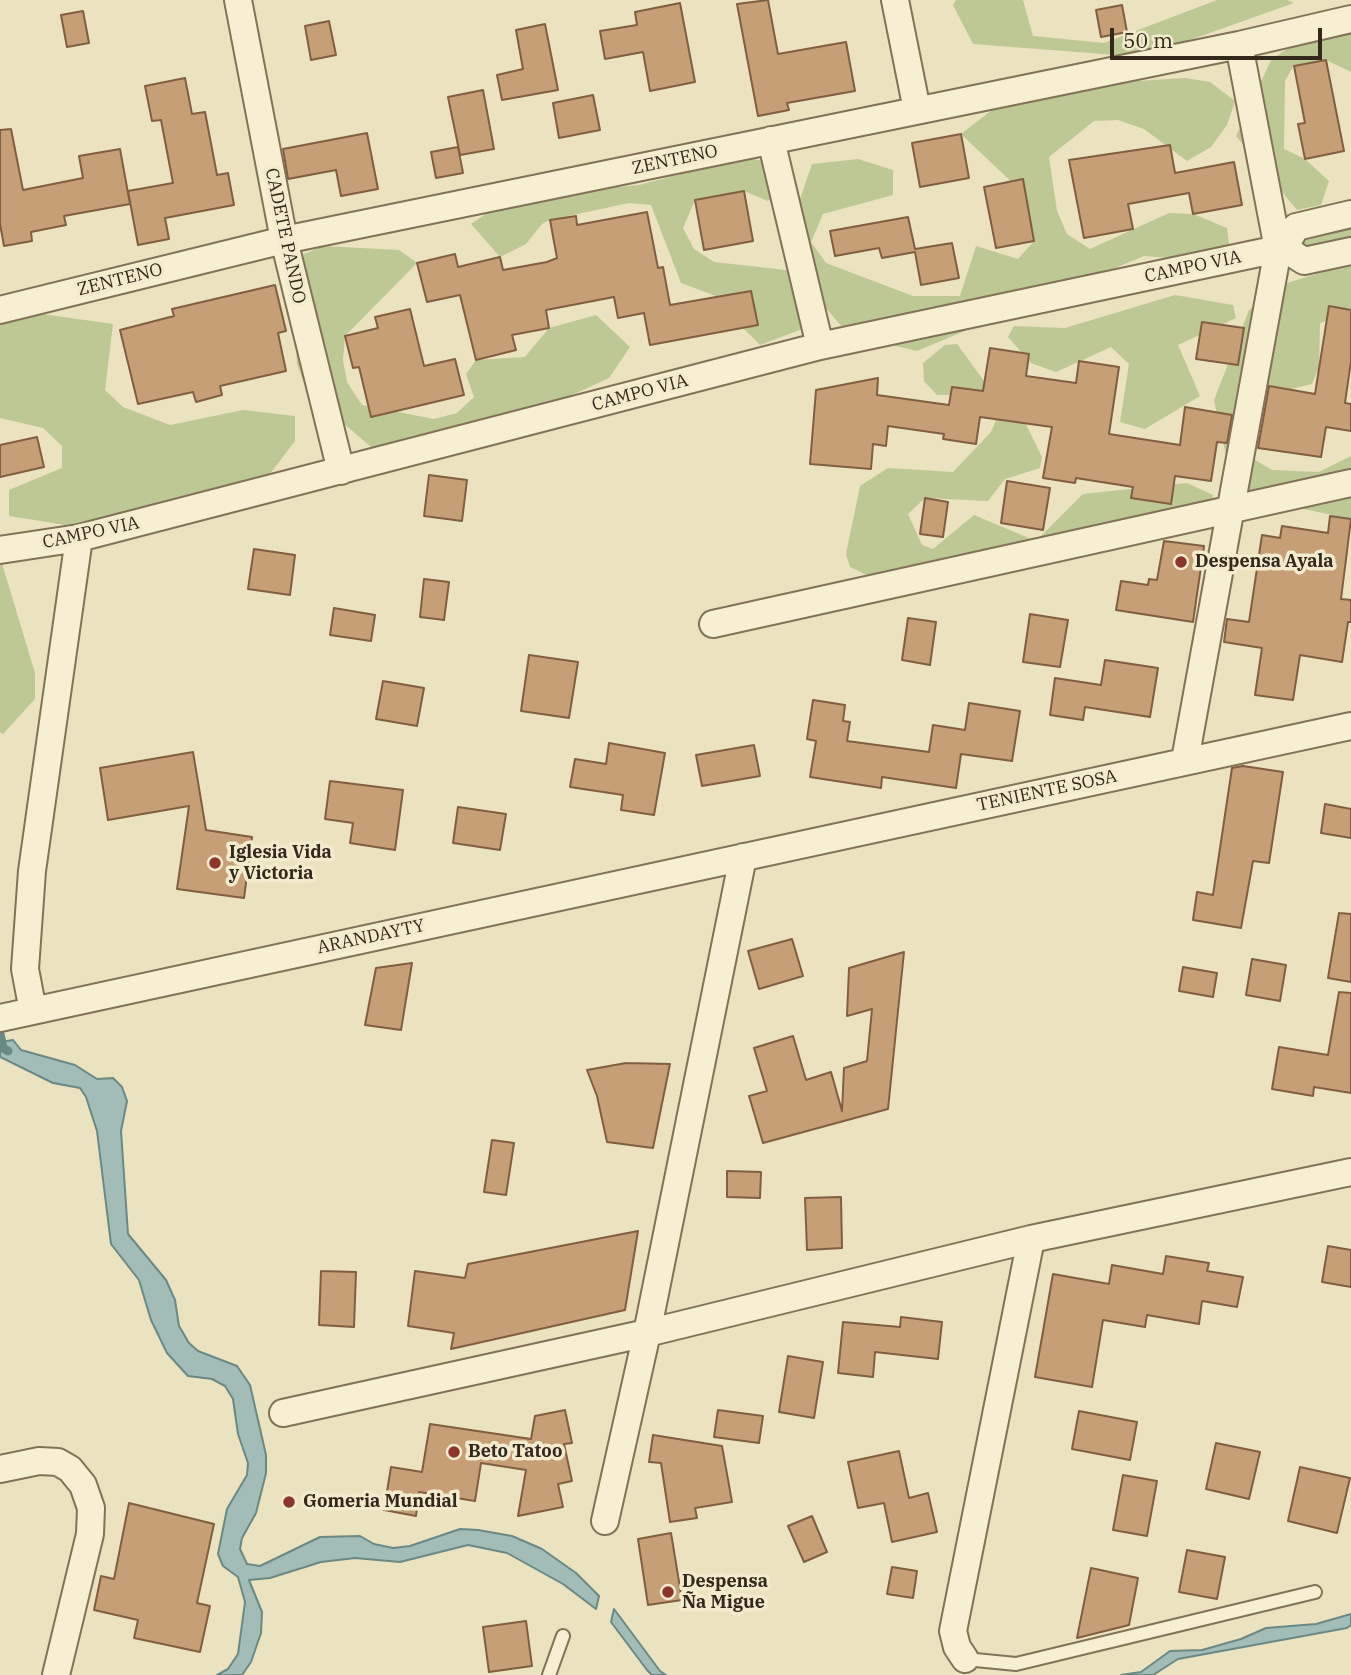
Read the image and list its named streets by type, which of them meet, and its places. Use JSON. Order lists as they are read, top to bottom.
{
  "streets": {
    "street": [
      "ZENTENO",
      "CADETE PANDO",
      "CAMPO VIA",
      "TENIENTE SOSA",
      "ARANDAYTY"
    ]
  },
  "crossings": [
    ["ZENTENO", "CADETE PANDO"],
    ["CADETE PANDO", "CAMPO VIA"],
    ["TENIENTE SOSA", "ARANDAYTY"]
  ],
  "places": [
    "Despensa Ayala",
    "Iglesia Vida y Victoria",
    "Beto Tatoo",
    "Gomeria Mundial",
    "Despensa Ña Migue"
  ],
  "scale_bar": "50 m"
}
